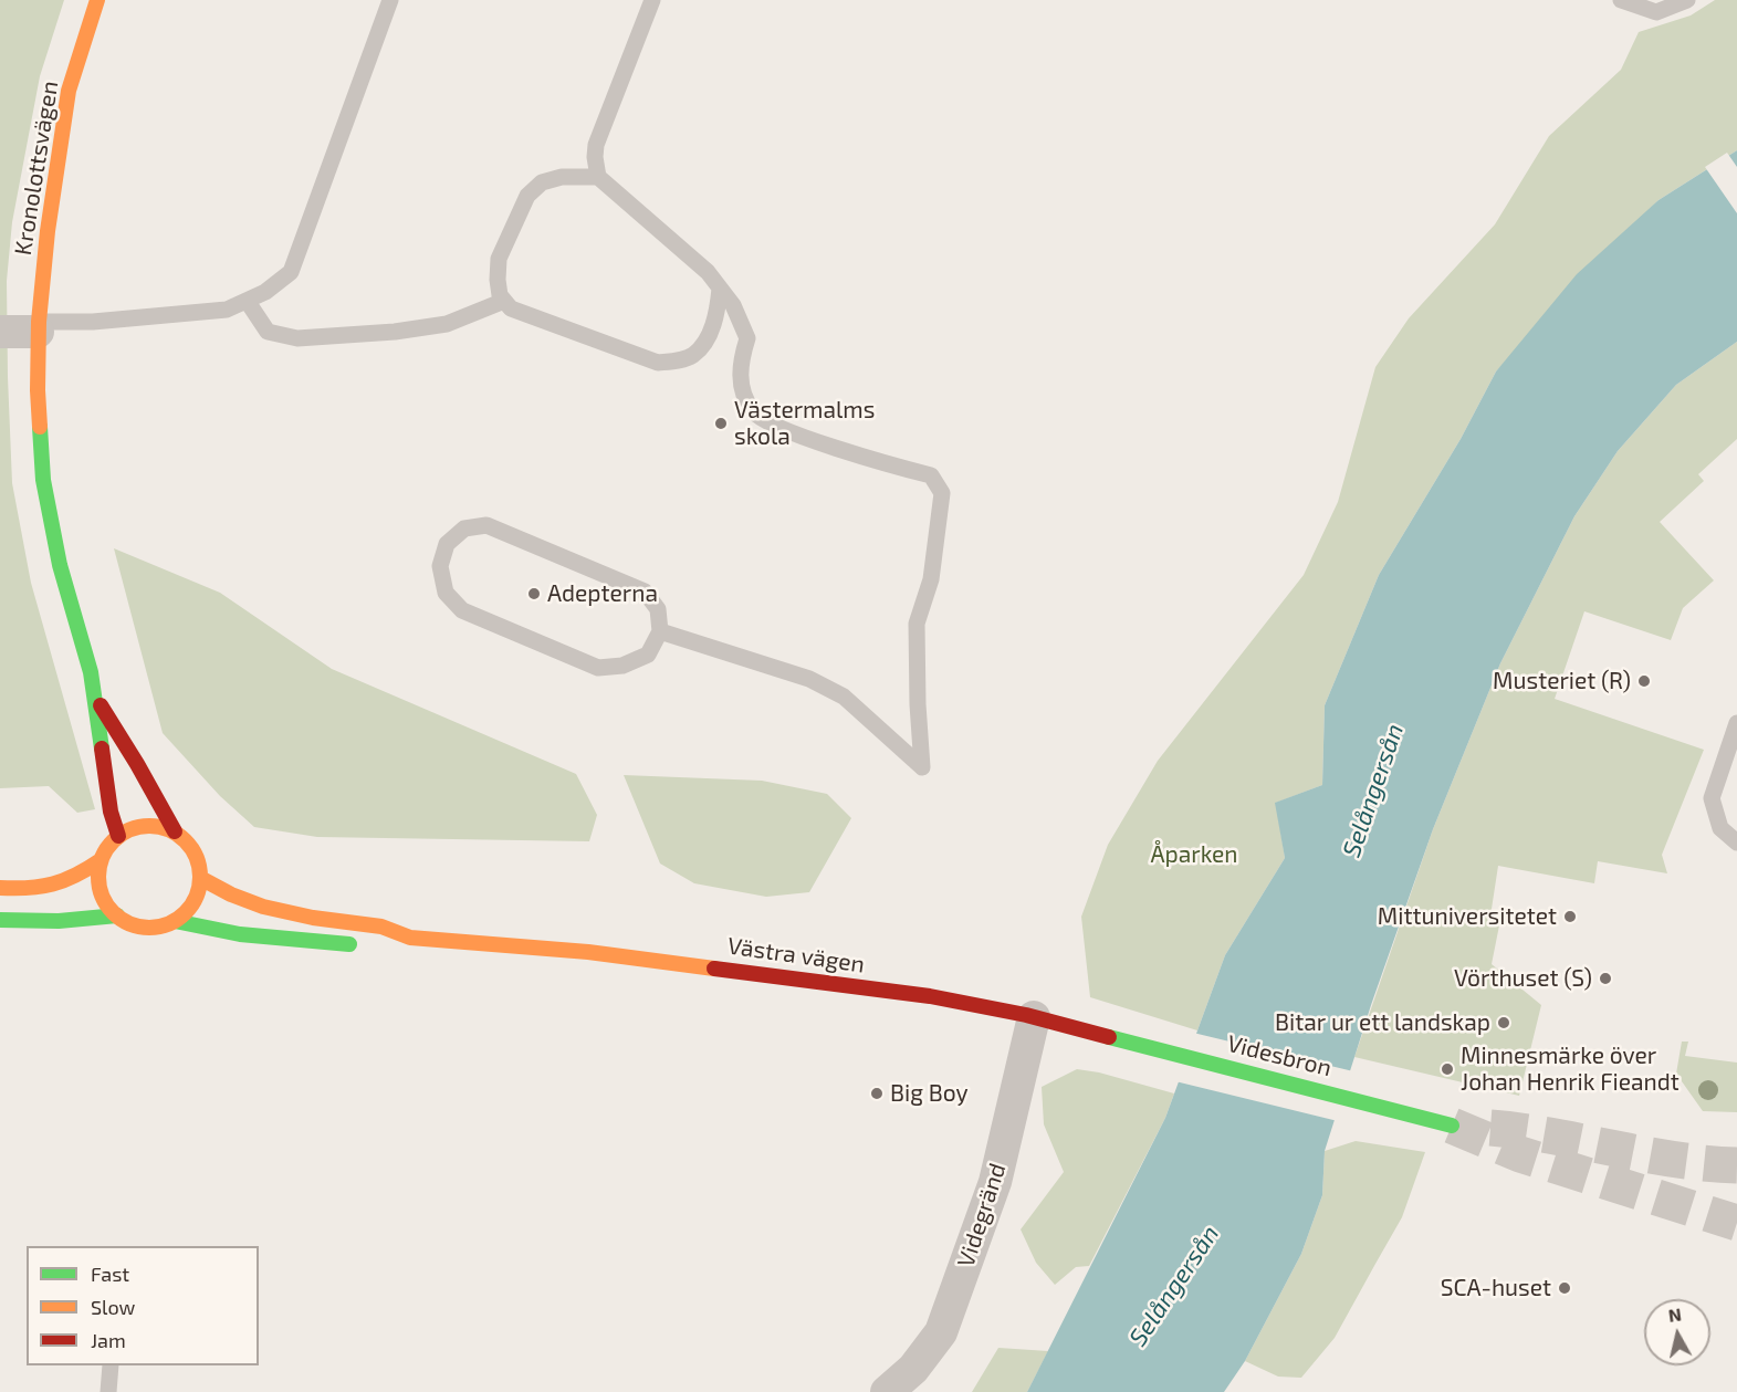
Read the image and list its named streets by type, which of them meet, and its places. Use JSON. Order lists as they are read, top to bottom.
{
  "streets": {
    "street": [
      "Kronolottsvägen",
      "Västra vägen",
      "Videsbron",
      "Videgränd"
    ]
  },
  "crossings": [
    ["Kronolottsvägen", "Västra vägen"],
    ["Västra vägen", "Videsbron"],
    ["Västra vägen", "Videgränd"]
  ],
  "water": ["Selångersån"],
  "parks": ["Åparken"],
  "places": [
    "Västermalms skola",
    "Adepterna",
    "Musteriet (R)",
    "Mittuniversitetet",
    "Vörthuset (S)",
    "Bitar ur ett landskap",
    "Minnesmärke över Johan Henrik Fieandt",
    "Big Boy",
    "SCA-huset"
  ],
  "legend": ["Fast", "Slow", "Jam"],
  "north": "top"
}
